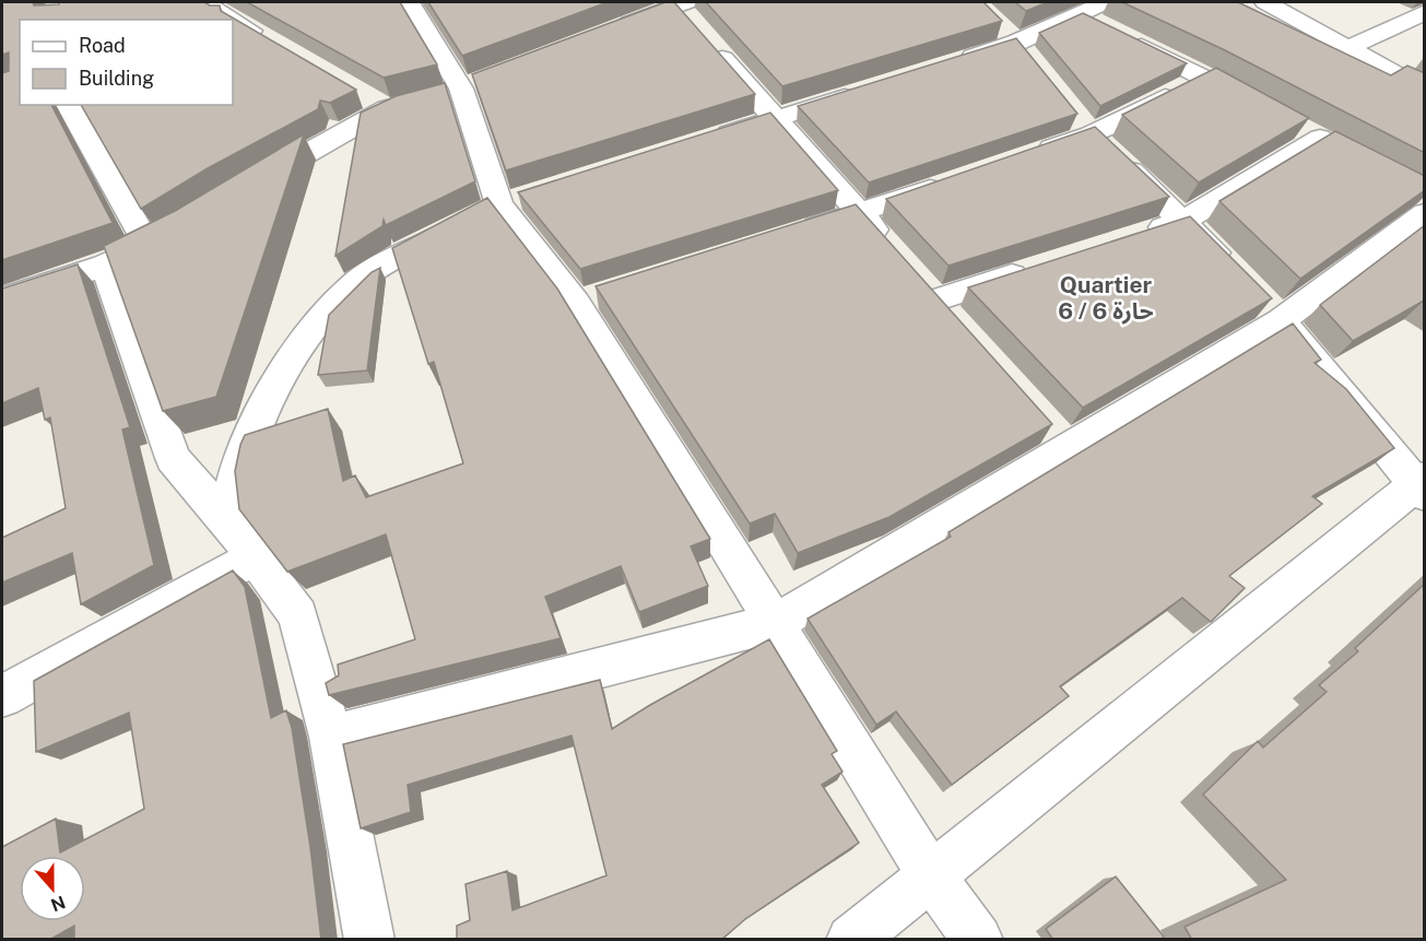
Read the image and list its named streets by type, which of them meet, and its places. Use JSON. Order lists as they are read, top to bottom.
{
  "districts": ["Quartier 6 / حارة 6"],
  "legend": ["Road", "Building"],
  "north": "bottom"
}
